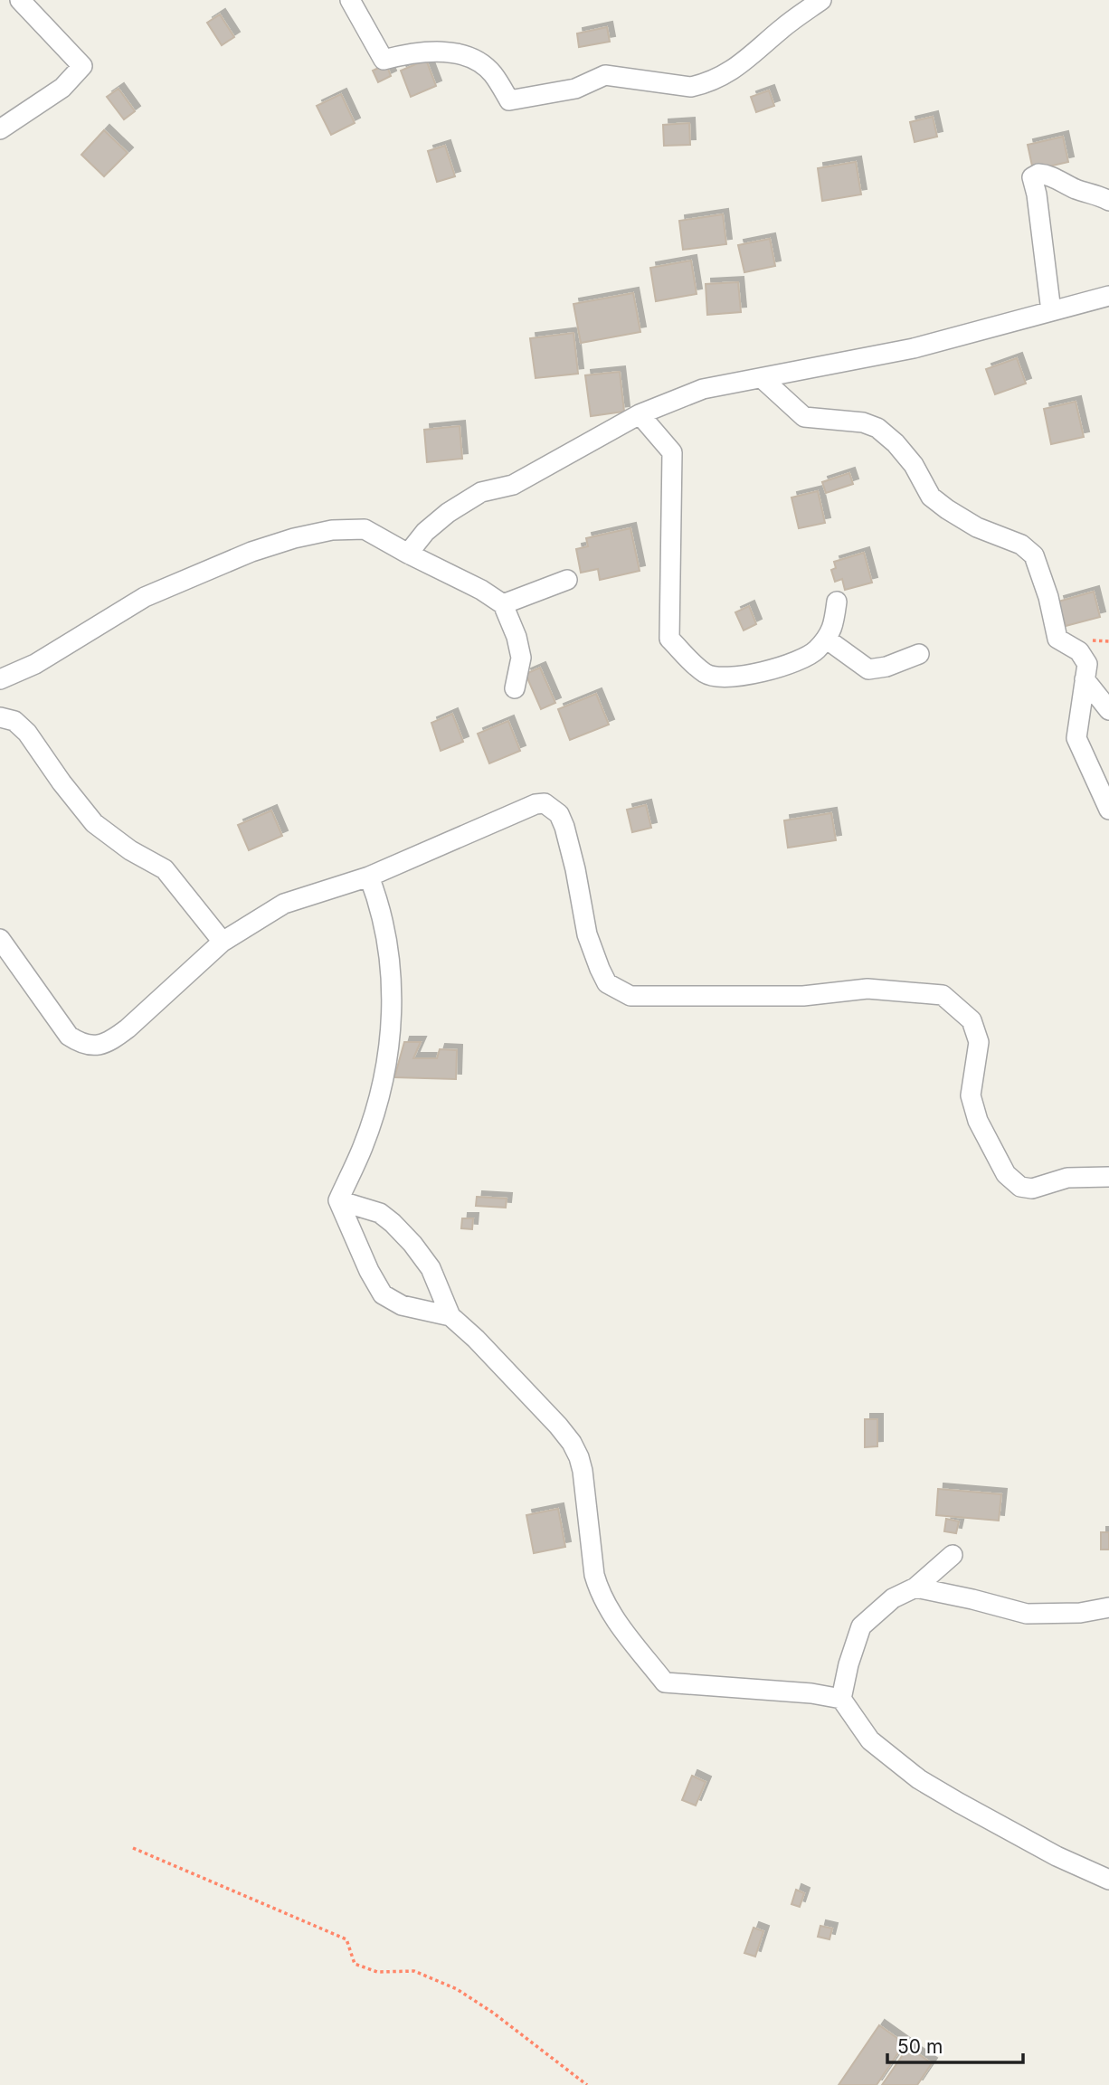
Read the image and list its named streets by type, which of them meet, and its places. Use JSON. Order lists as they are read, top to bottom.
{
  "scale_bar": "50 m"
}
